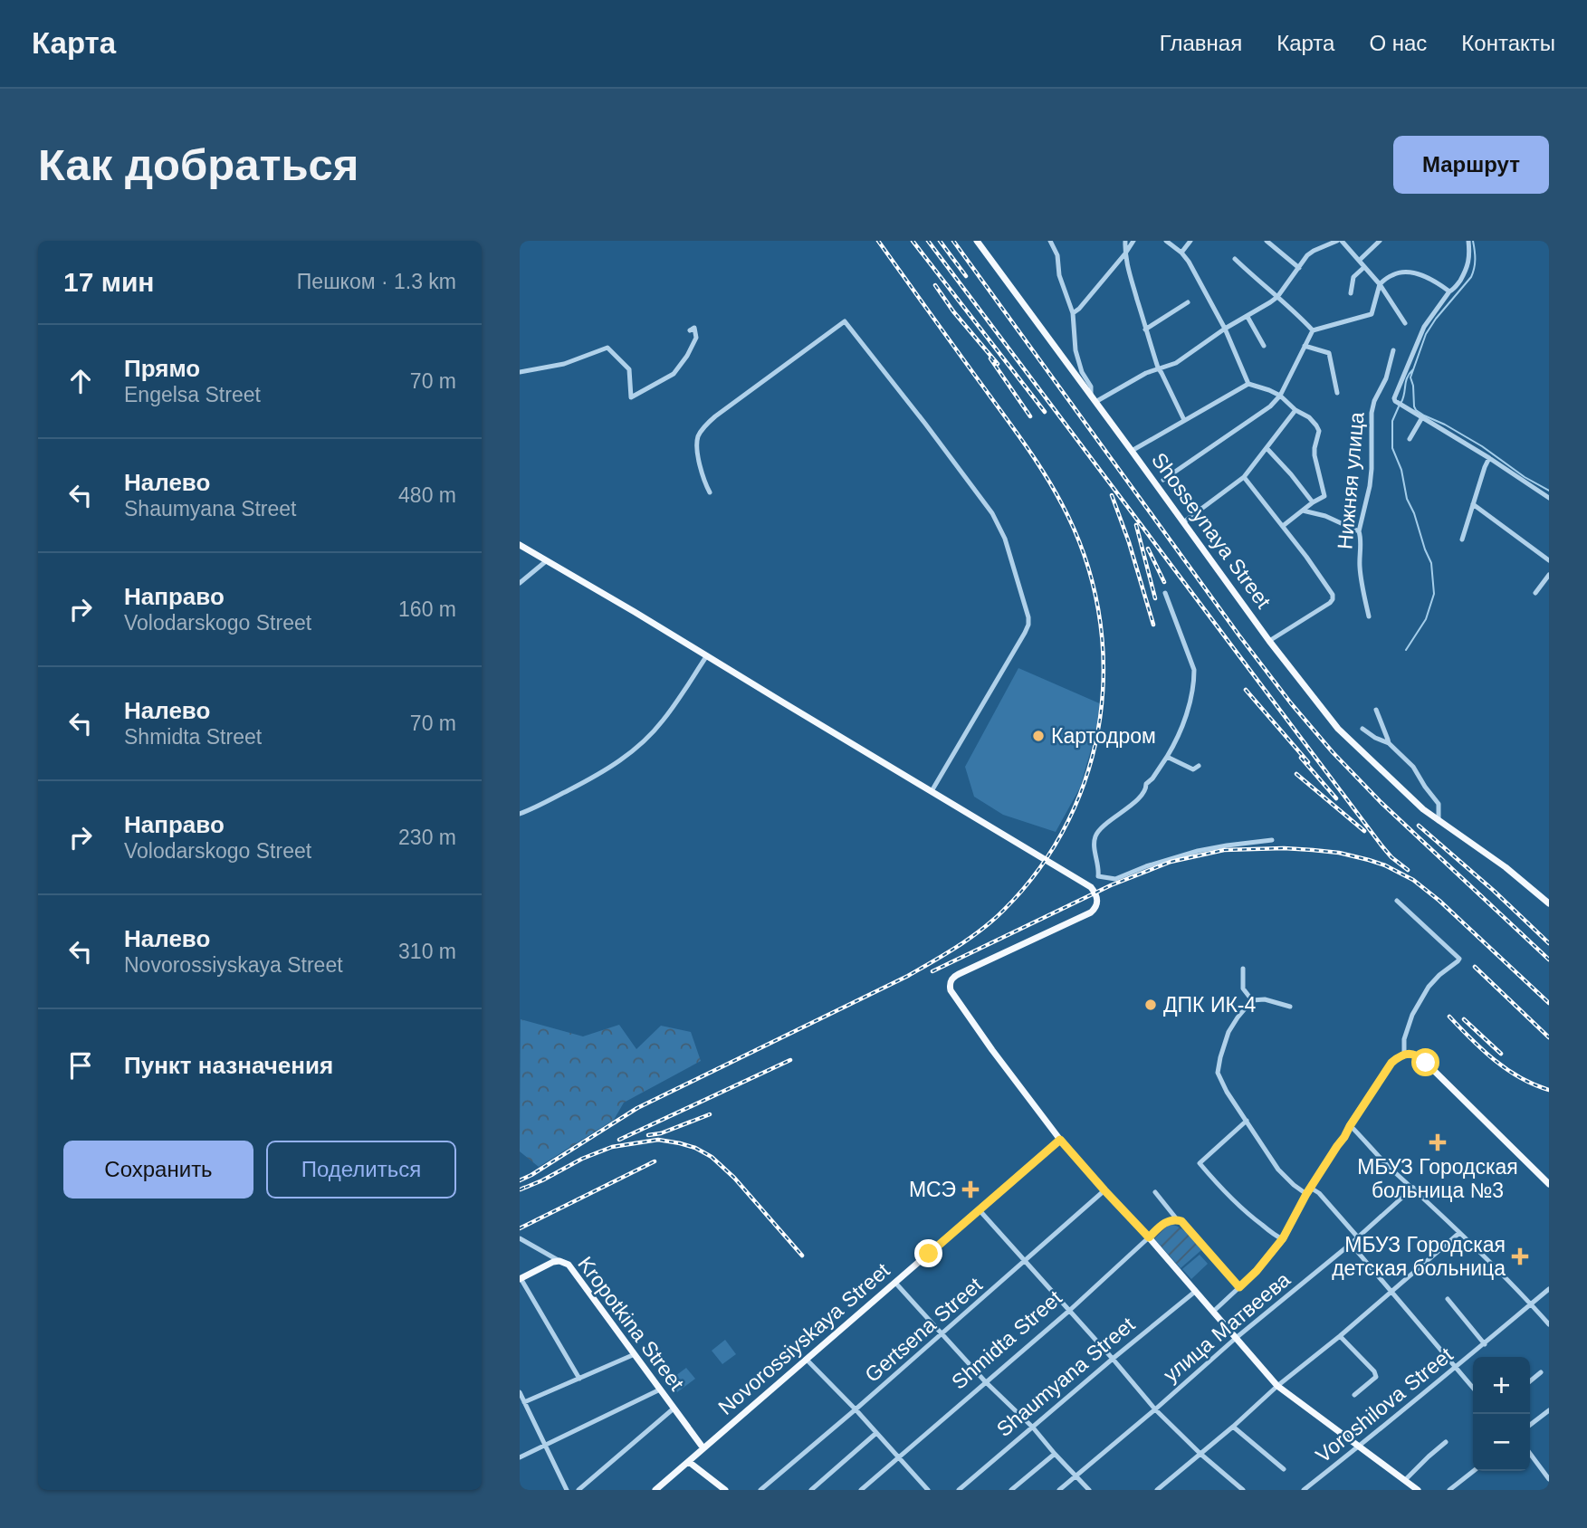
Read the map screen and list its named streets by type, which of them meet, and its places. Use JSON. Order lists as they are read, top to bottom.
{
  "streets": {
    "main road": [
      "Shosseynaya Street",
      "Kropotkina Street",
      "Novorossiyskaya Street",
      "Shmidta Street"
    ],
    "street": [
      "Нижняя улица",
      "улица Матвеева",
      "Gertsena Street",
      "Shaumyana Street",
      "Voroshilova Street"
    ]
  },
  "crossings": [
    ["Kropotkina Street", "Novorossiyskaya Street"]
  ],
  "places": {
    "other": ["Картодром", "ДПК ИК-4"],
    "health": ["МБУЗ Городская больница №3", "МСЭ", "МБУЗ Городская детская больница"]
  },
  "page": {
    "header": "Карта",
    "nav": [
      "Главная",
      "Карта",
      "О нас",
      "Контакты"
    ],
    "buttons": [
      "Маршрут",
      ["Сохранить", "Поделиться"]
    ],
    "title": "Как добраться",
    "heading": ["17 мин", "Пешком · 1.3 km"],
    "list": [
      ["Прямо", "Engelsa Street", "70 m"],
      ["Налево", "Shaumyana Street", "480 m"],
      ["Направо", "Volodarskogo Street", "160 m"],
      ["Налево", "Shmidta Street", "70 m"],
      ["Направо", "Volodarskogo Street", "230 m"],
      ["Налево", "Novorossiyskaya Street", "310 m"],
      "Пункт назначения"
    ],
    "map_buttons": ["+", "−"]
  }
}
